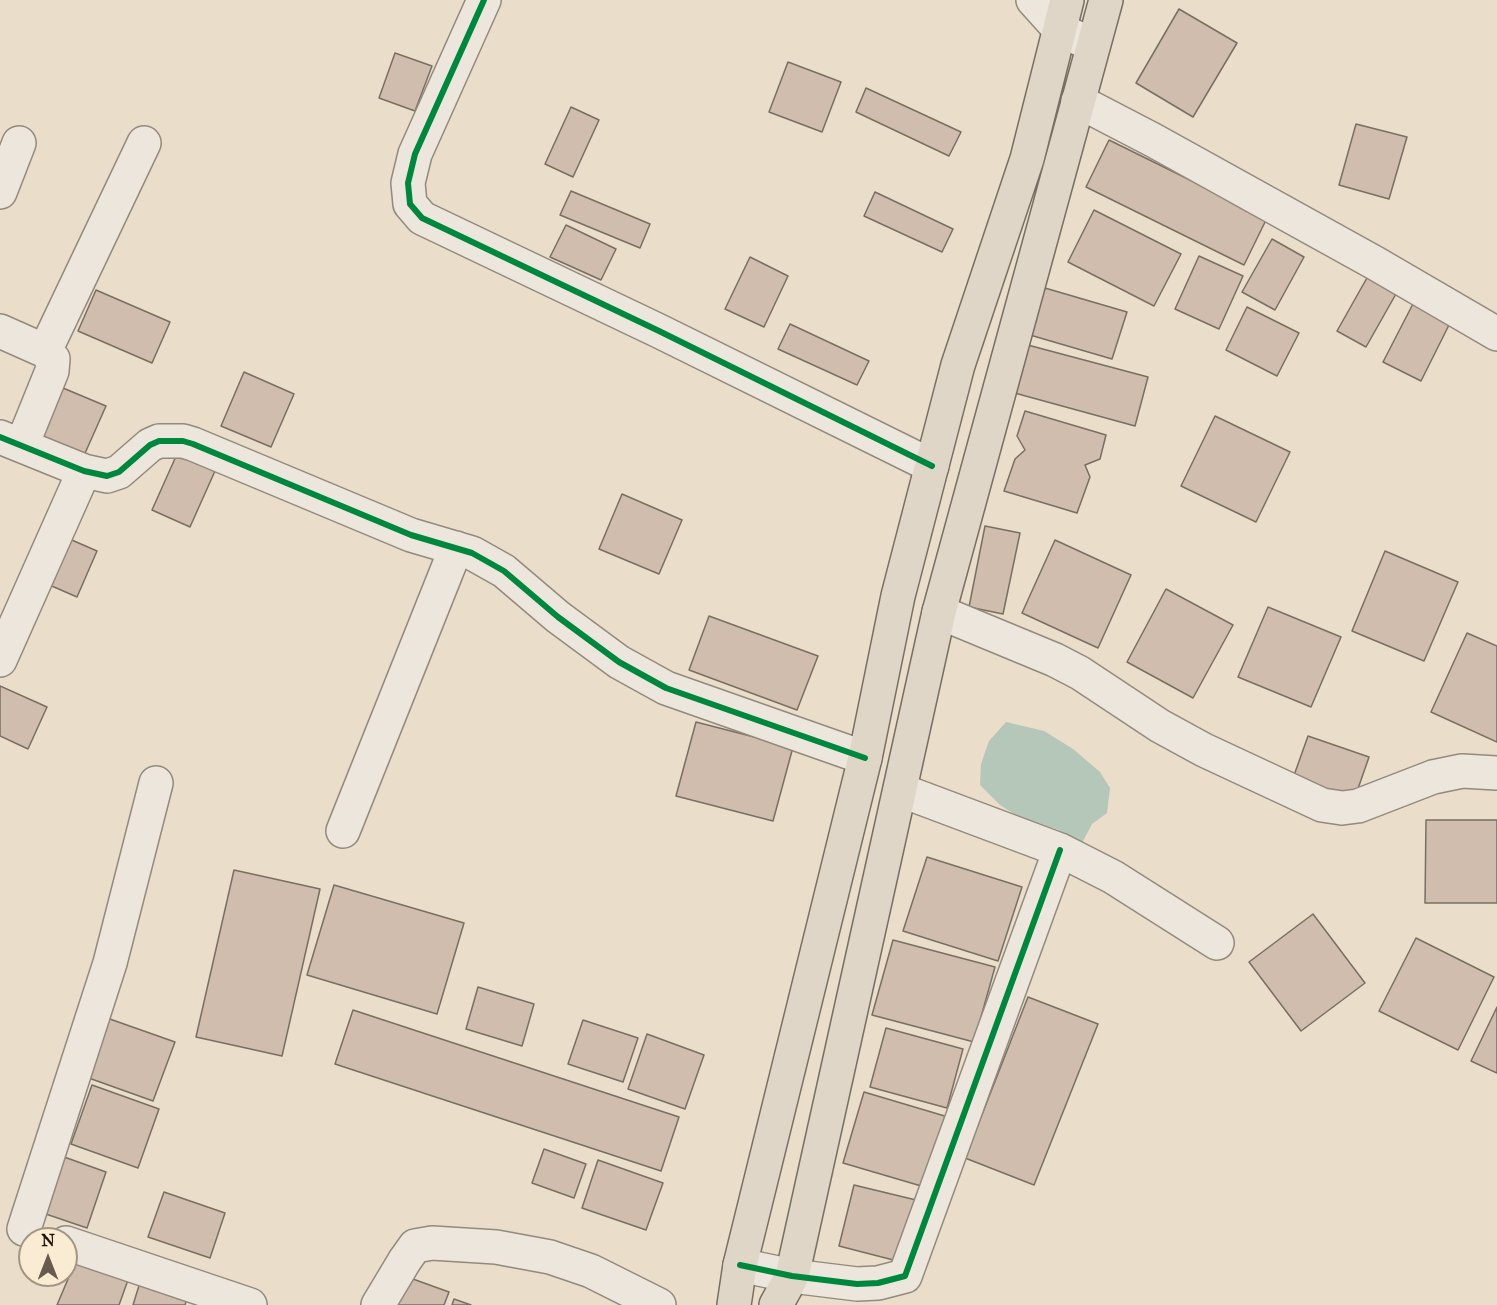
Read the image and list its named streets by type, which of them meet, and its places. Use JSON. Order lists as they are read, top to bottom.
{
  "north": "top"
}
